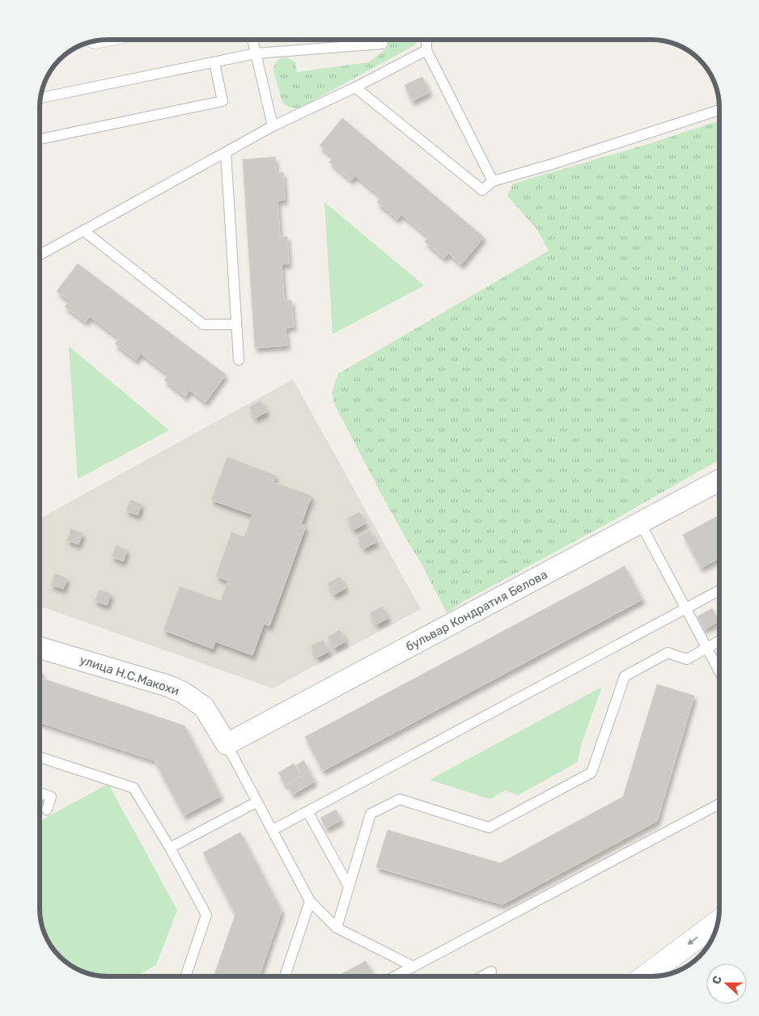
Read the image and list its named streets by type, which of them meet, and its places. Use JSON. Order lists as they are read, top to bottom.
{
  "streets": {
    "street": ["бульвар Кондратия Белова", "улица Н.С.Макохи"]
  },
  "crossings": [
    ["бульвар Кондратия Белова", "улица Н.С.Макохи"]
  ],
  "north": "left"
}
